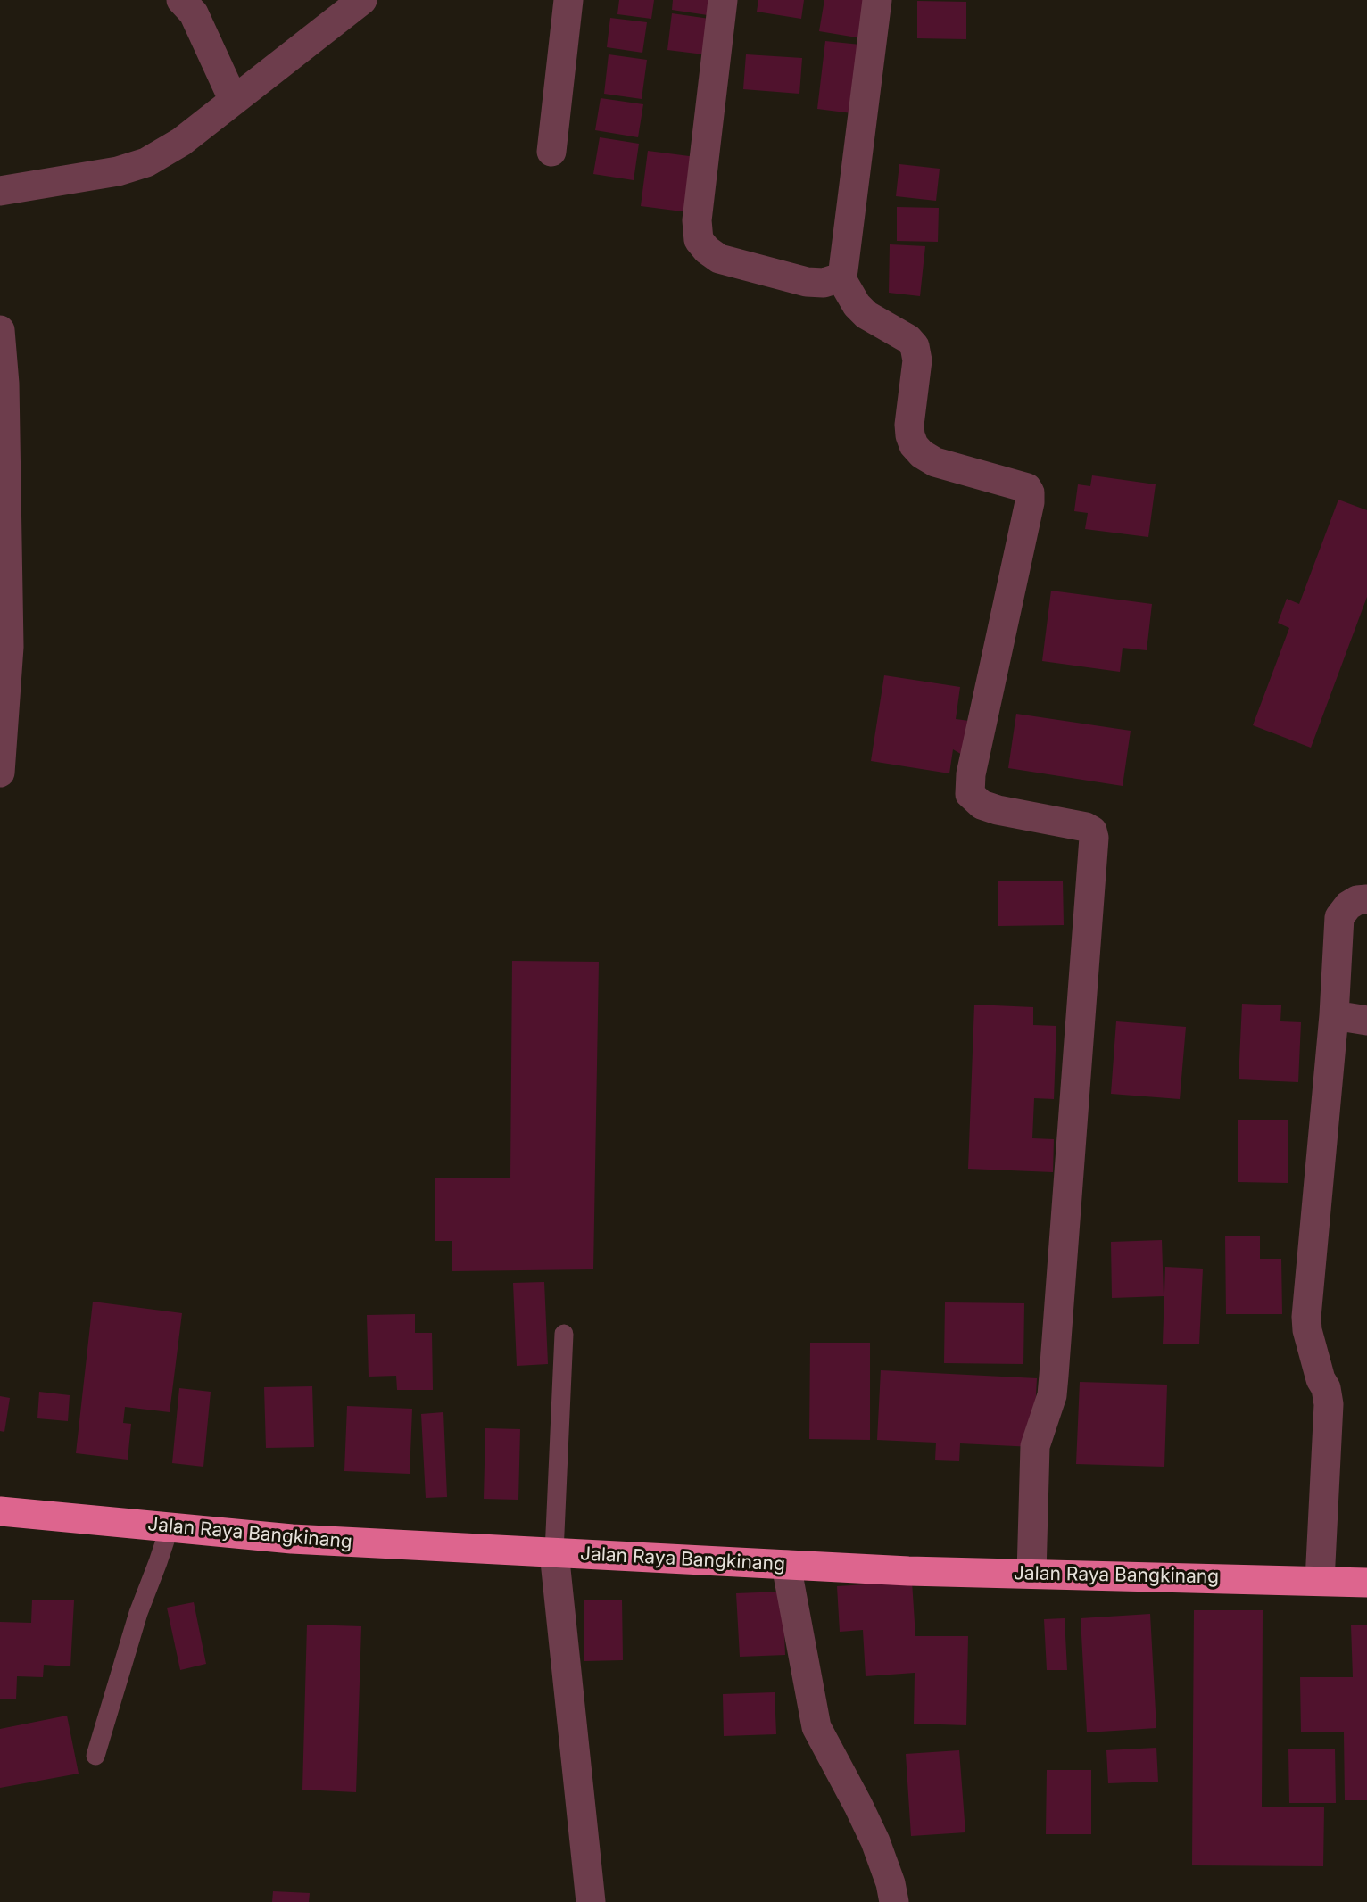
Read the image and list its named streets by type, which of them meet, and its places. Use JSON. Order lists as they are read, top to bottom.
{
  "streets": {
    "highway": ["Jalan Raya Bangkinang"]
  }
}
